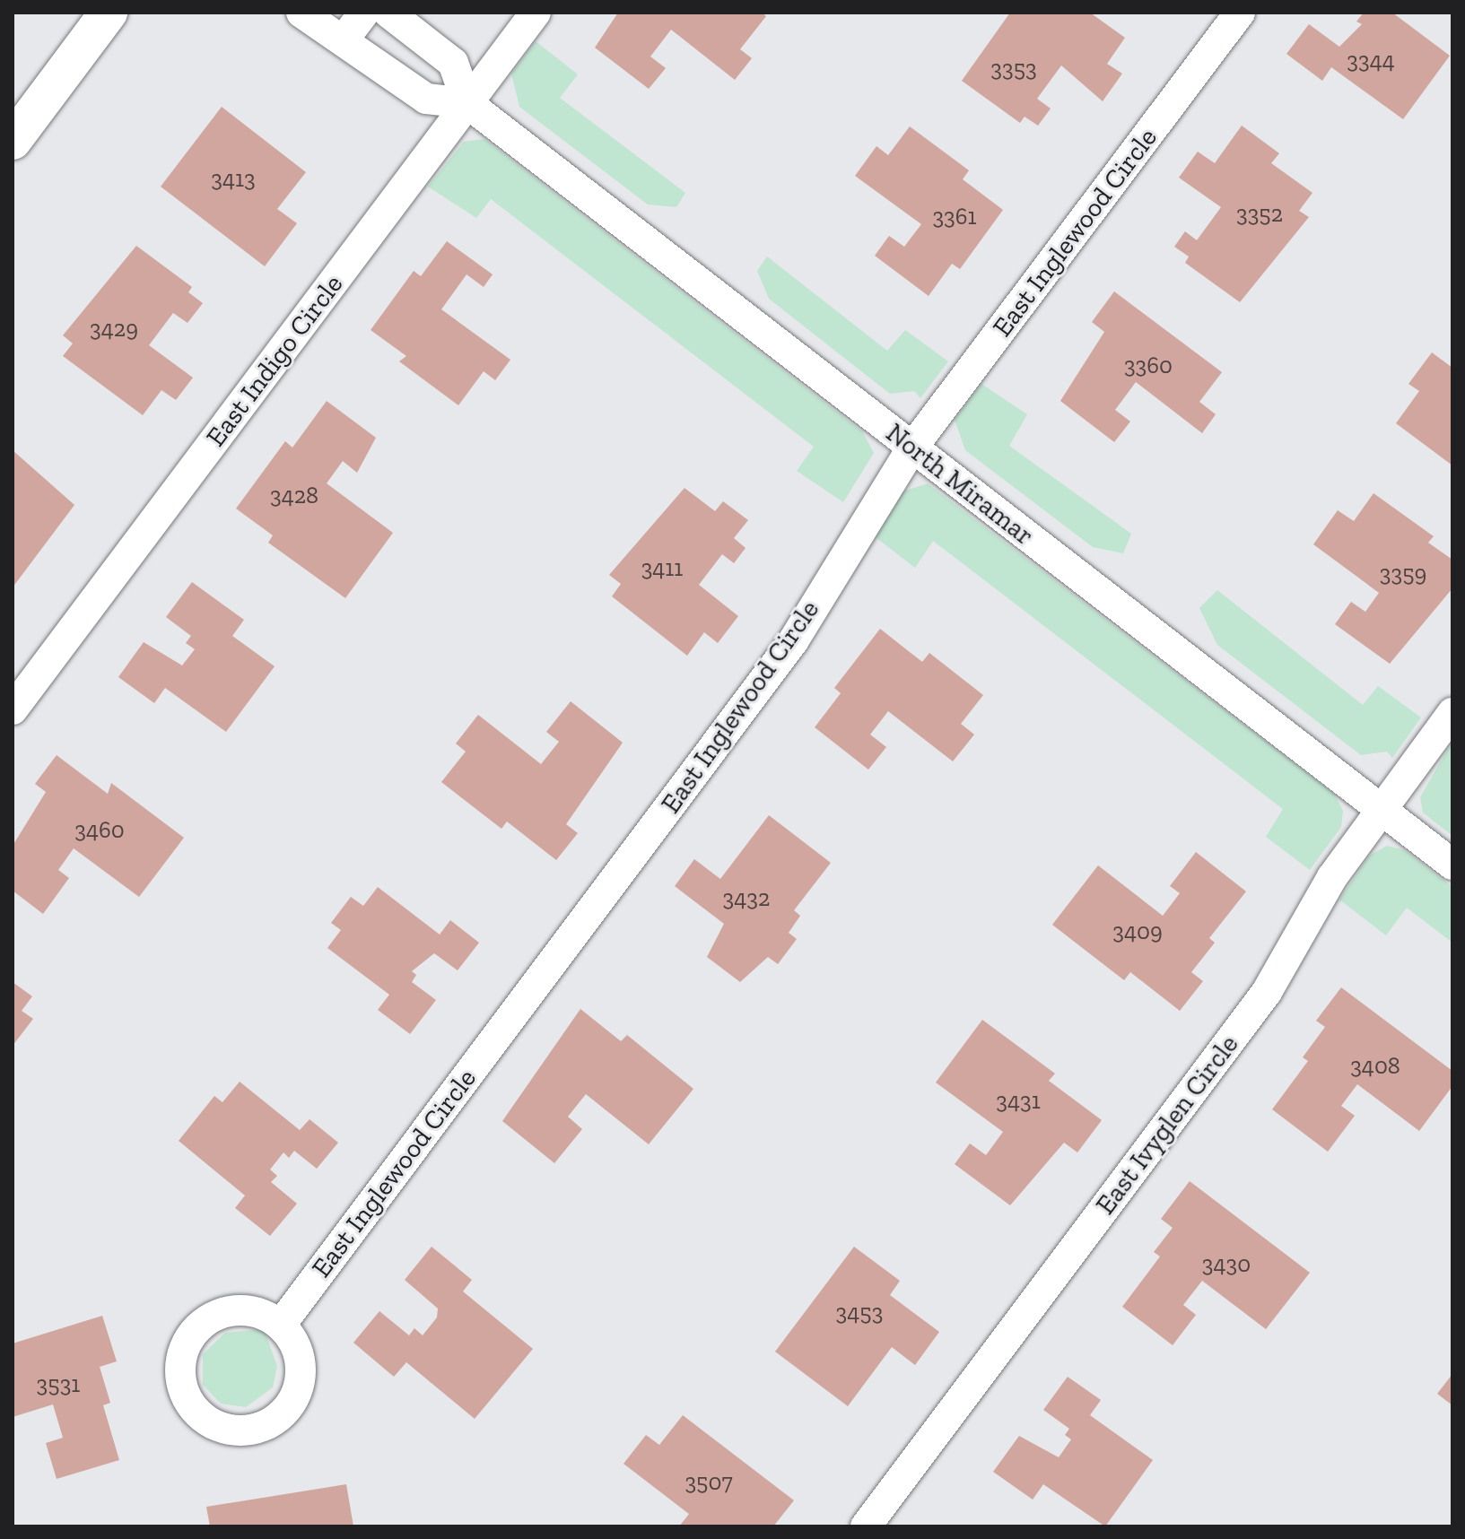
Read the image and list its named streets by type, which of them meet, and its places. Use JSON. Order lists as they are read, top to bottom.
{
  "streets": {
    "street": [
      "East Inglewood Circle",
      "East Indigo Circle",
      "North Miramar",
      "East Ivyglen Circle"
    ]
  },
  "crossings": [
    ["East Inglewood Circle", "North Miramar"],
    ["East Indigo Circle", "North Miramar"],
    ["North Miramar", "East Ivyglen Circle"]
  ],
  "house_numbers": [
    "3344",
    "3353",
    "3413",
    "3352",
    "3361",
    "3429",
    "3360",
    "3428",
    "3411",
    "3359",
    "3460",
    "3432",
    "3409",
    "3408",
    "3431",
    "3430",
    "3453",
    "3531",
    "3507"
  ]
}
